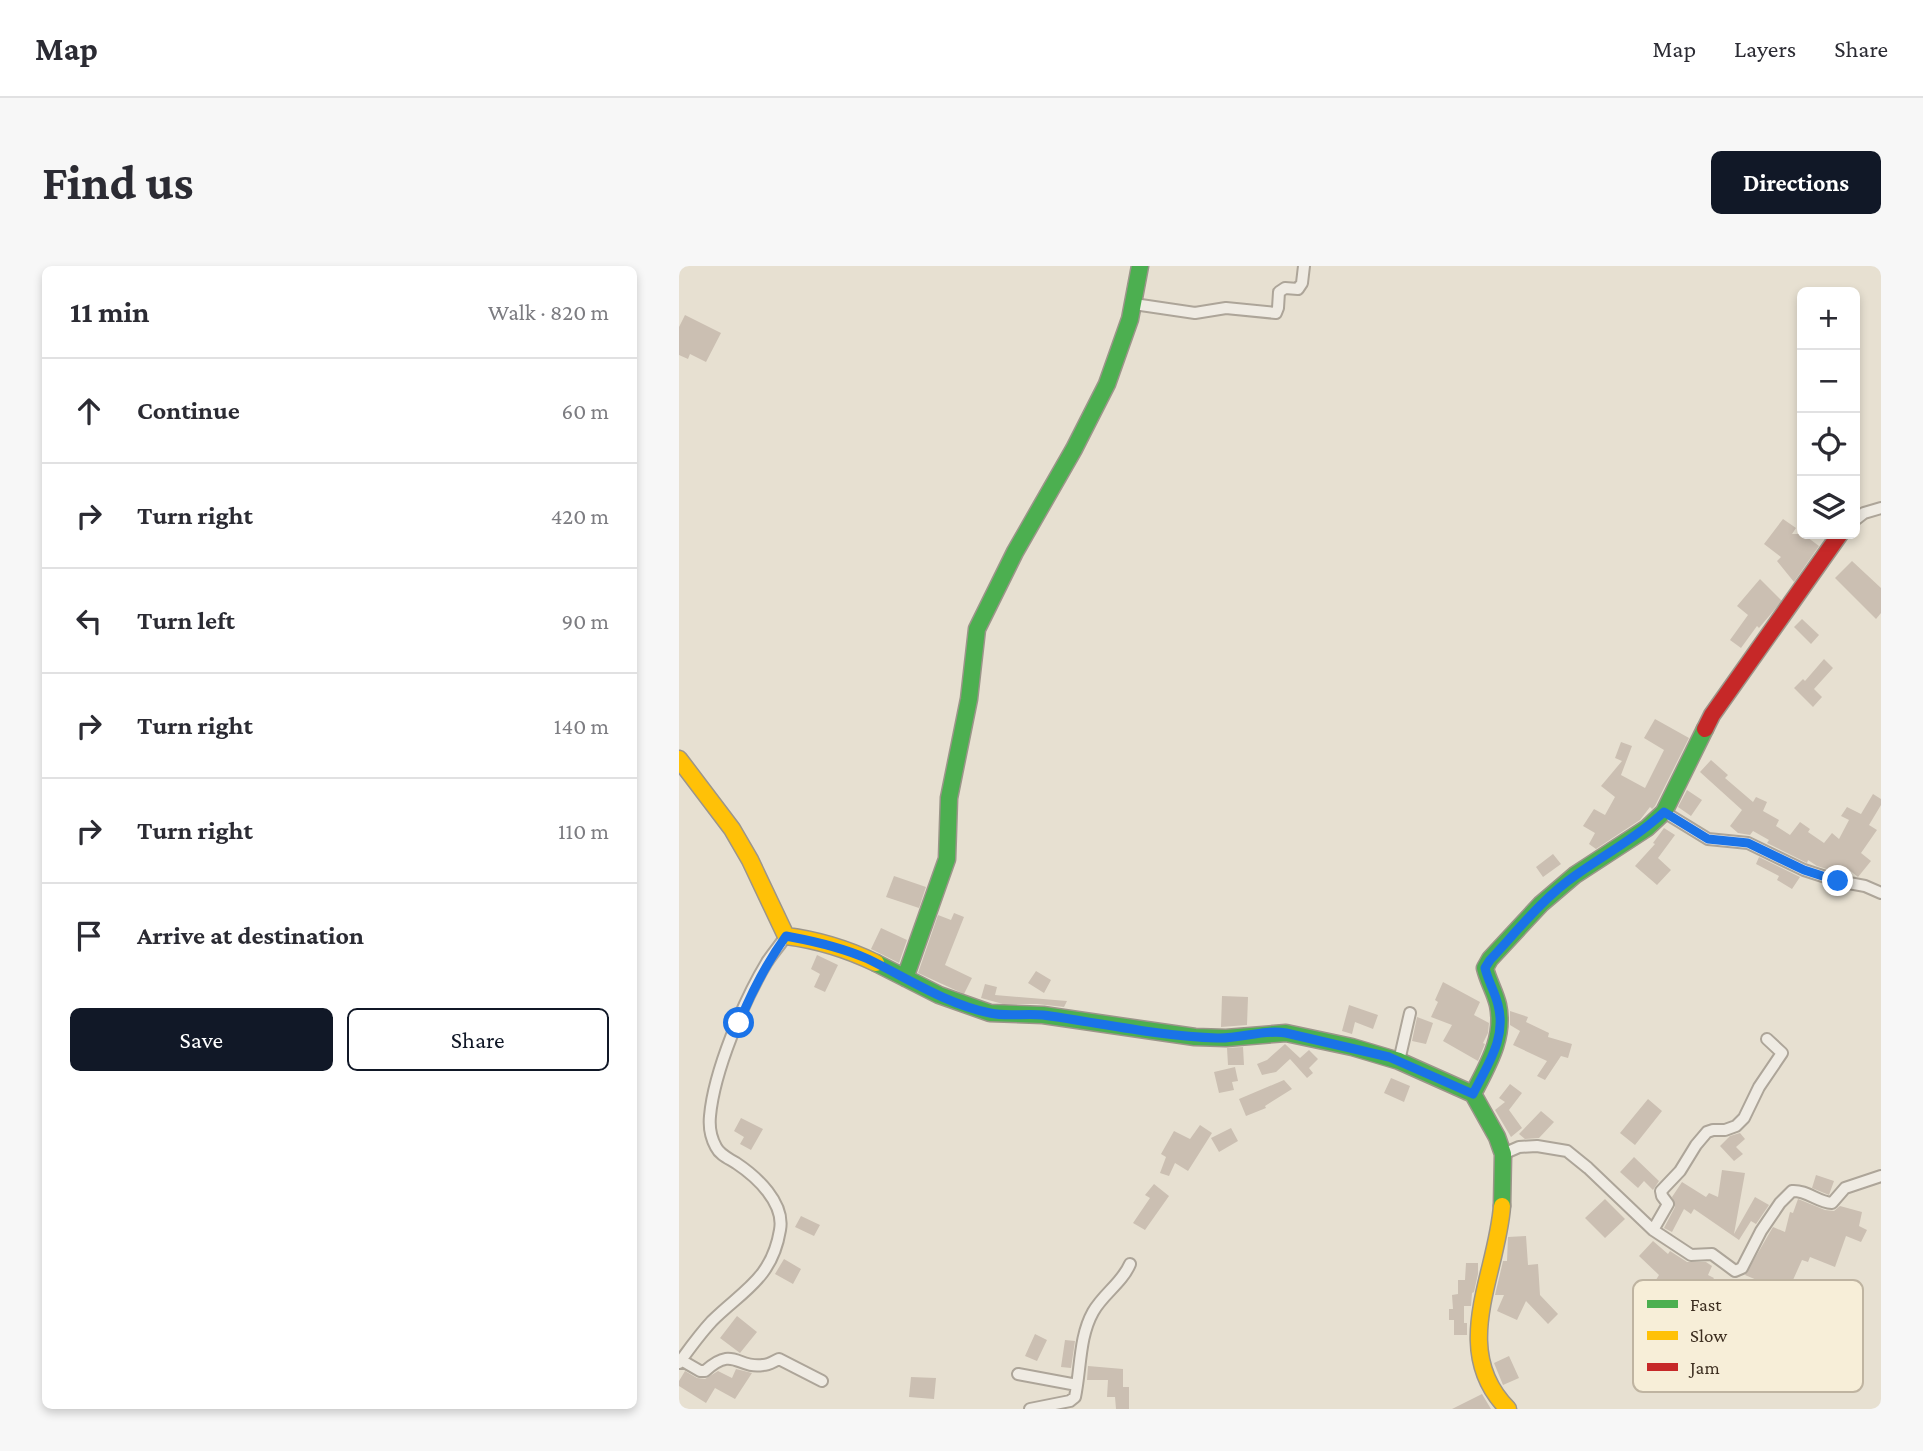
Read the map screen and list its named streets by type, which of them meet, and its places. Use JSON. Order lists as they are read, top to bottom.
{
  "legend": ["Fast", "Slow", "Jam"],
  "page": {
    "header": "Map",
    "nav": ["Map", "Layers", "Share"],
    "buttons": [
      "Directions",
      ["Save", "Share"]
    ],
    "title": "Find us",
    "heading": ["11 min", "Walk · 820 m"],
    "map_buttons": ["+", "−"],
    "list": [
      ["Continue", "60 m"],
      ["Turn right", "420 m"],
      ["Turn left", "90 m"],
      ["Turn right", "140 m"],
      ["Turn right", "110 m"],
      "Arrive at destination"
    ]
  }
}
